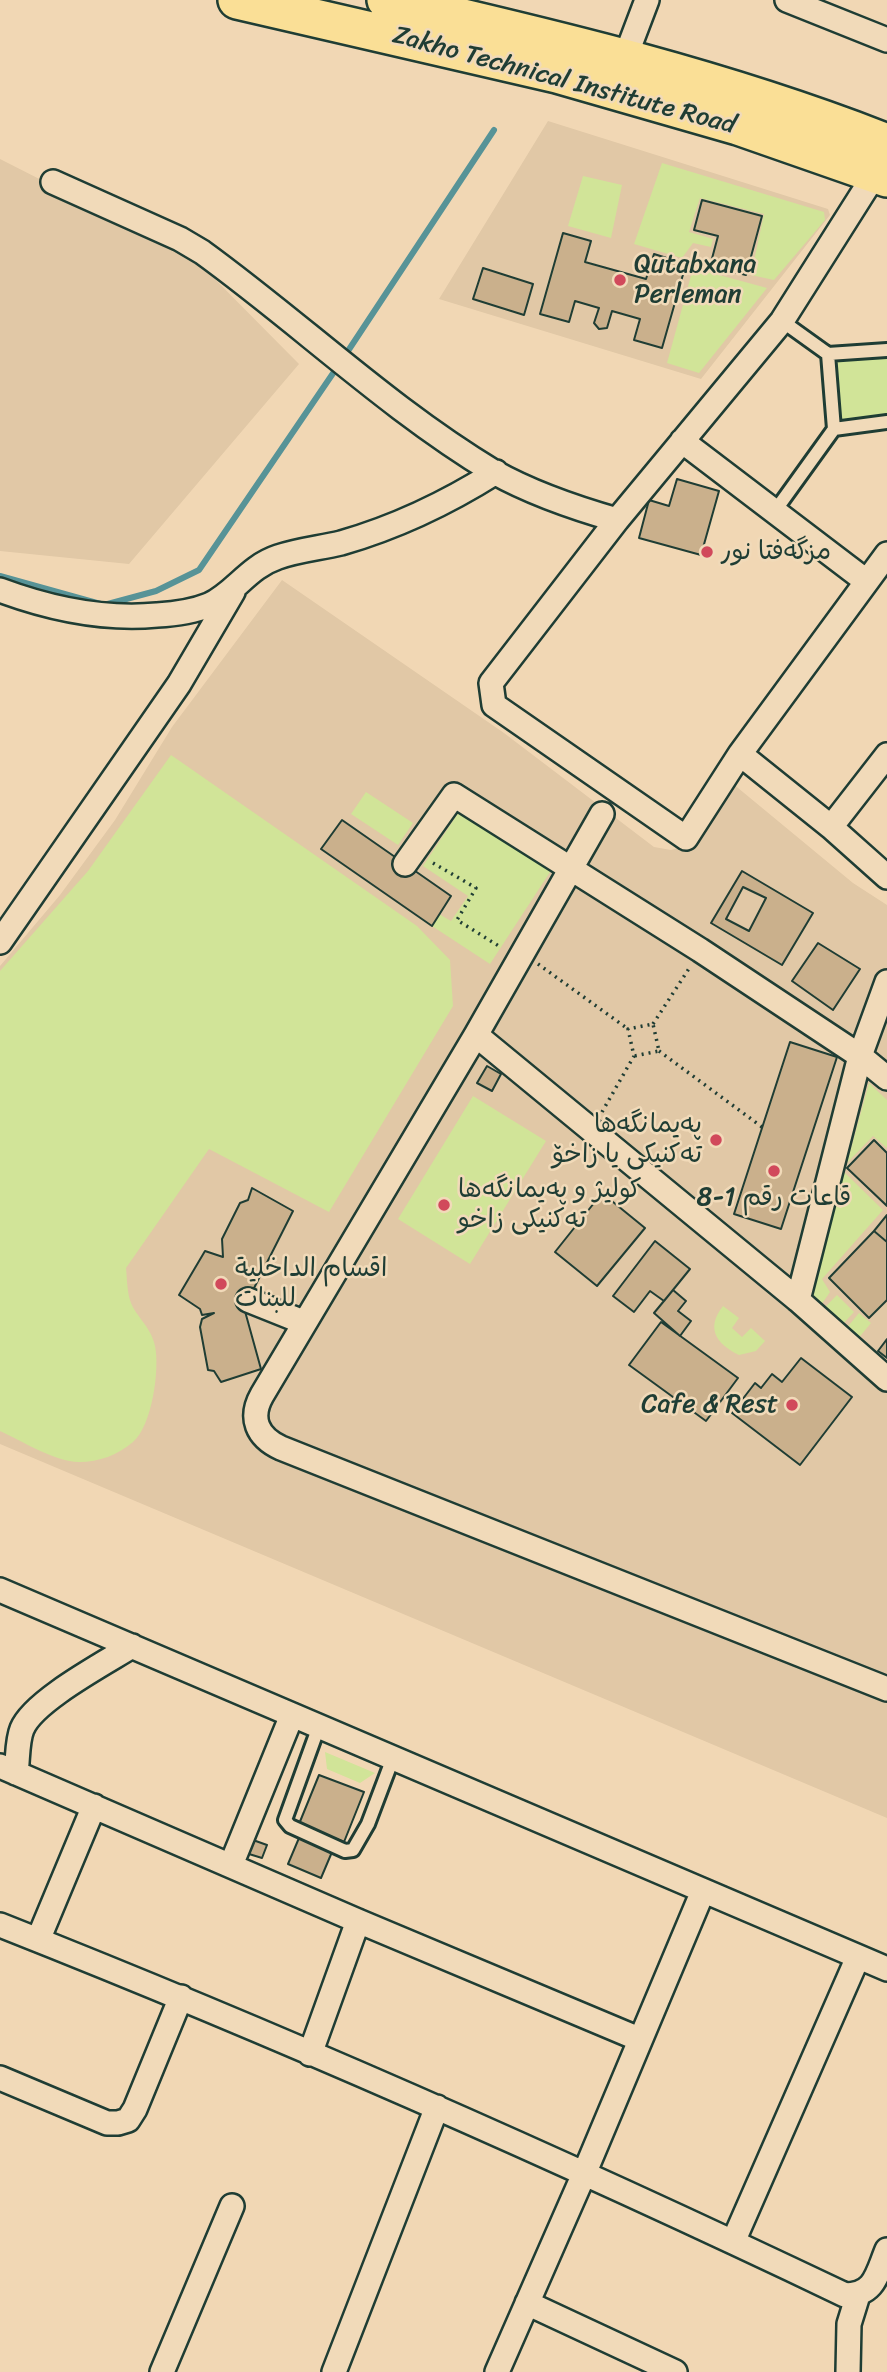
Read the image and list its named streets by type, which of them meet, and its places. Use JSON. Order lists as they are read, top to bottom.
{
  "streets": {
    "main road": ["Zakho Technical Institute Road"]
  },
  "places": [
    "Qutabxana Perleman",
    "مزگەفتا نور",
    "پەیمانگەها تەکنیکی یا زاخۆ",
    "قاعات رقم 1-8",
    "كوليژ و په‌يمانگه‌ها ته‌كنيكى زاخو",
    "اقسام الداخلیة للبنات",
    "Cafe & Rest"
  ]
}
